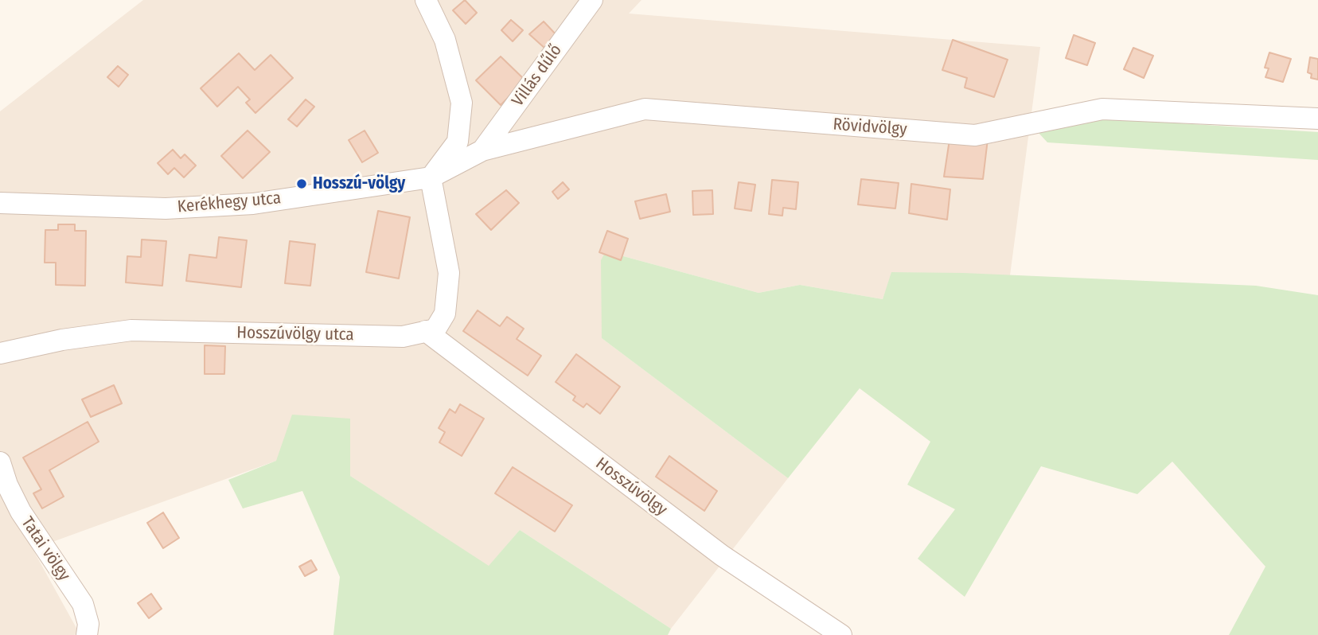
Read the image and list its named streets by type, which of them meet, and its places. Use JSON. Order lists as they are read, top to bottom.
{
  "streets": {
    "street": [
      "Villás dűlő",
      "Rövidvölgy",
      "Kerékhegy utca",
      "Hosszúvölgy utca",
      "Hosszúvölgy",
      "Tatai völgy"
    ]
  },
  "crossings": [
    ["Villás dűlő", "Rövidvölgy"],
    ["Rövidvölgy", "Kerékhegy utca"],
    ["Hosszúvölgy utca", "Hosszúvölgy"]
  ],
  "places": ["Hosszú-völgy"]
}
